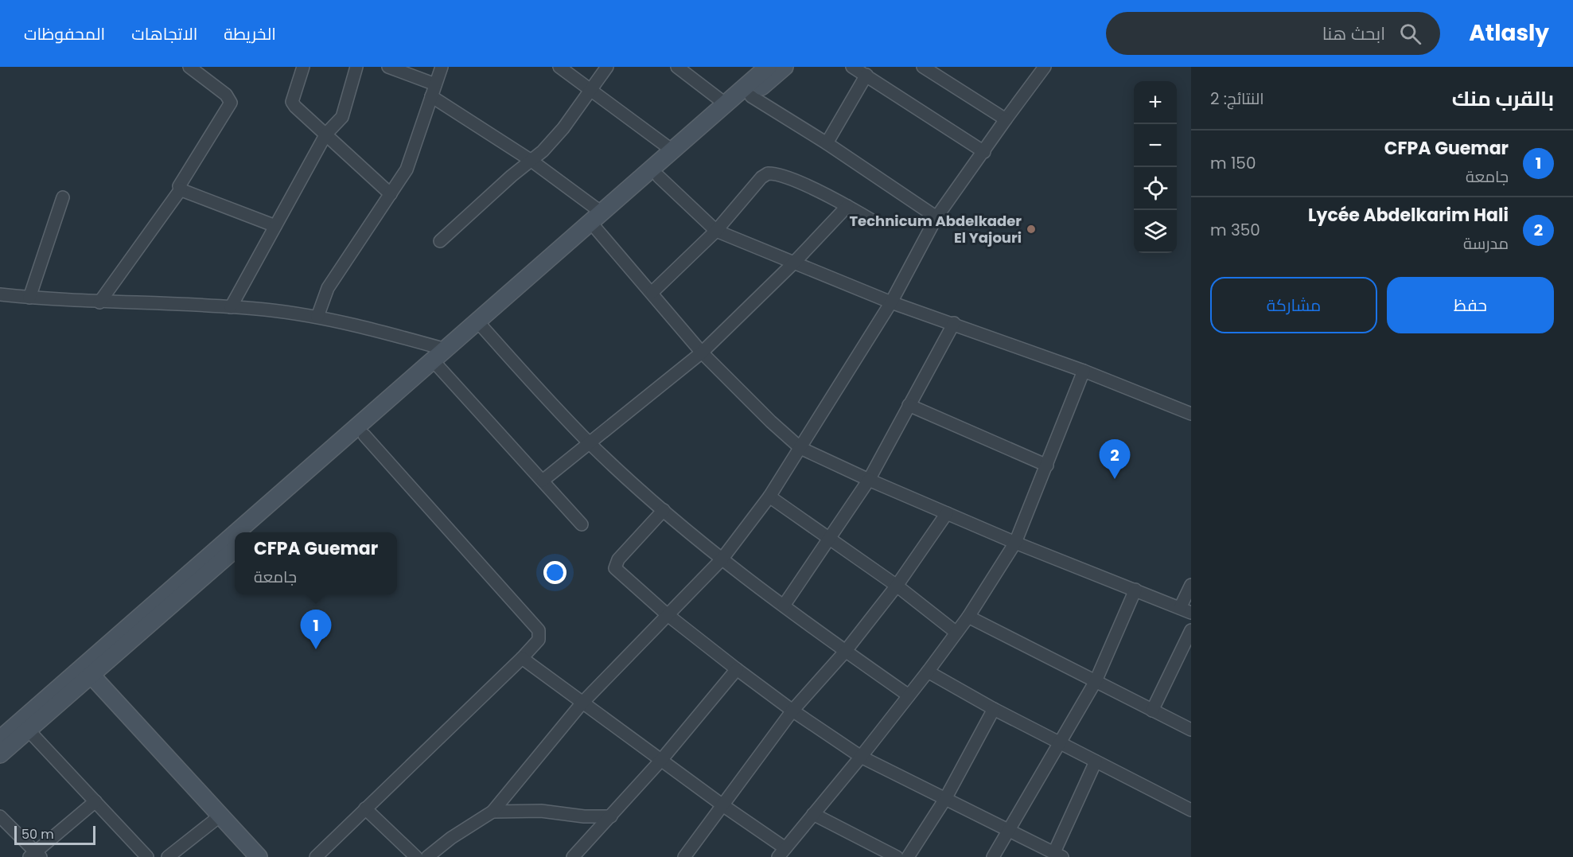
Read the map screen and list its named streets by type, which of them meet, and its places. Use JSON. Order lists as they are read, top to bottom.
{
  "places": ["Technicum Abdelkader El Yajouri"],
  "scale_bar": "50 m",
  "page": {
    "header": "Atlasly",
    "search": "ابحث هنا",
    "nav": ["الخريطة", "الاتجاهات", "المحفوظات"],
    "heading": ["بالقرب منك", "النتائج: 2"],
    "map_buttons": ["+", "−"],
    "list": [
      {
        "mark": "1",
        "name": "CFPA Guemar",
        "note": "جامعة",
        "value": "150 m"
      },
      {
        "mark": "2",
        "name": "Lycée Abdelkarim Hali",
        "note": "مدرسة",
        "value": "350 m"
      }
    ],
    "buttons": ["حفظ", "مشاركة"],
    "pins": ["2", "1"],
    "popup": ["CFPA Guemar", "جامعة"],
    "scale": "50 m"
  }
}
